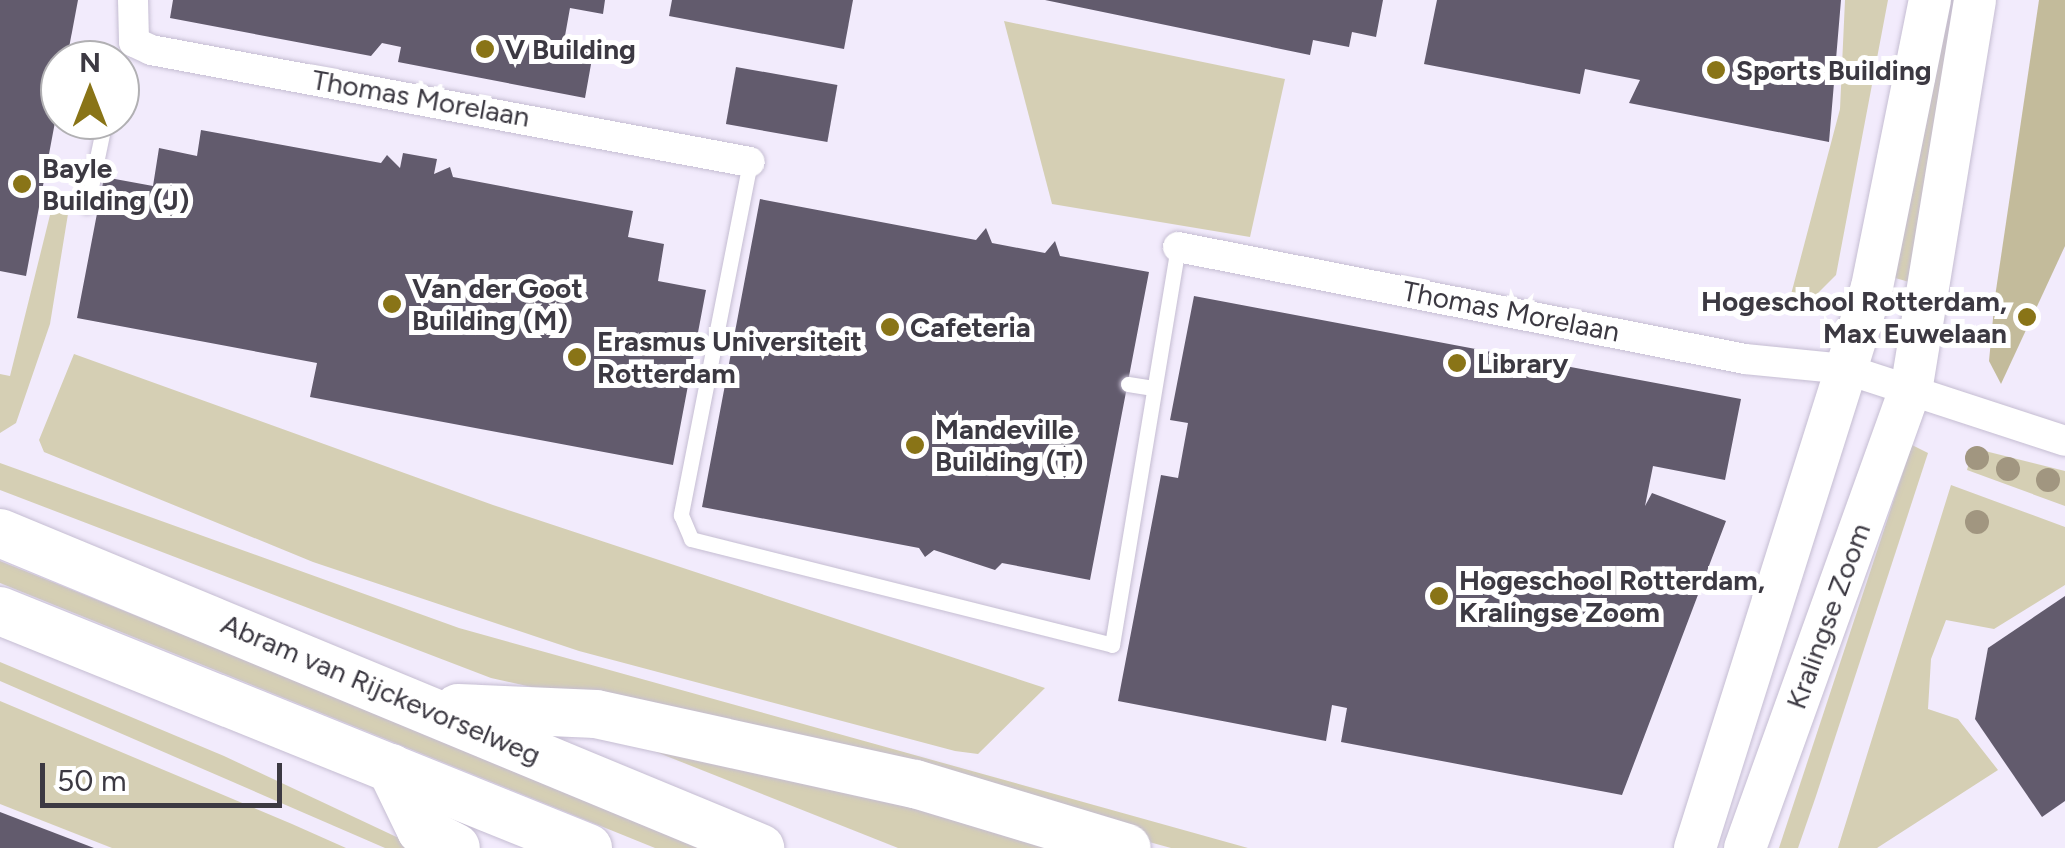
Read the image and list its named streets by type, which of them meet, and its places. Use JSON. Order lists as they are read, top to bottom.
{
  "streets": {
    "main road": ["Kralingse Zoom", "Abram van Rijckevorselweg"],
    "street": ["Thomas Morelaan"]
  },
  "crossings": [
    ["Thomas Morelaan", "Kralingse Zoom"]
  ],
  "places": [
    "V Building",
    "Sports Building",
    "Bayle Building (J)",
    "Van der Goot Building (M)",
    "Hogeschool Rotterdam, Max Euwelaan",
    "Cafeteria",
    "Erasmus Universiteit Rotterdam",
    "Library",
    "Mandeville Building (T)",
    "Hogeschool Rotterdam, Kralingse Zoom"
  ],
  "scale_bar": "50 m",
  "north": "top"
}
